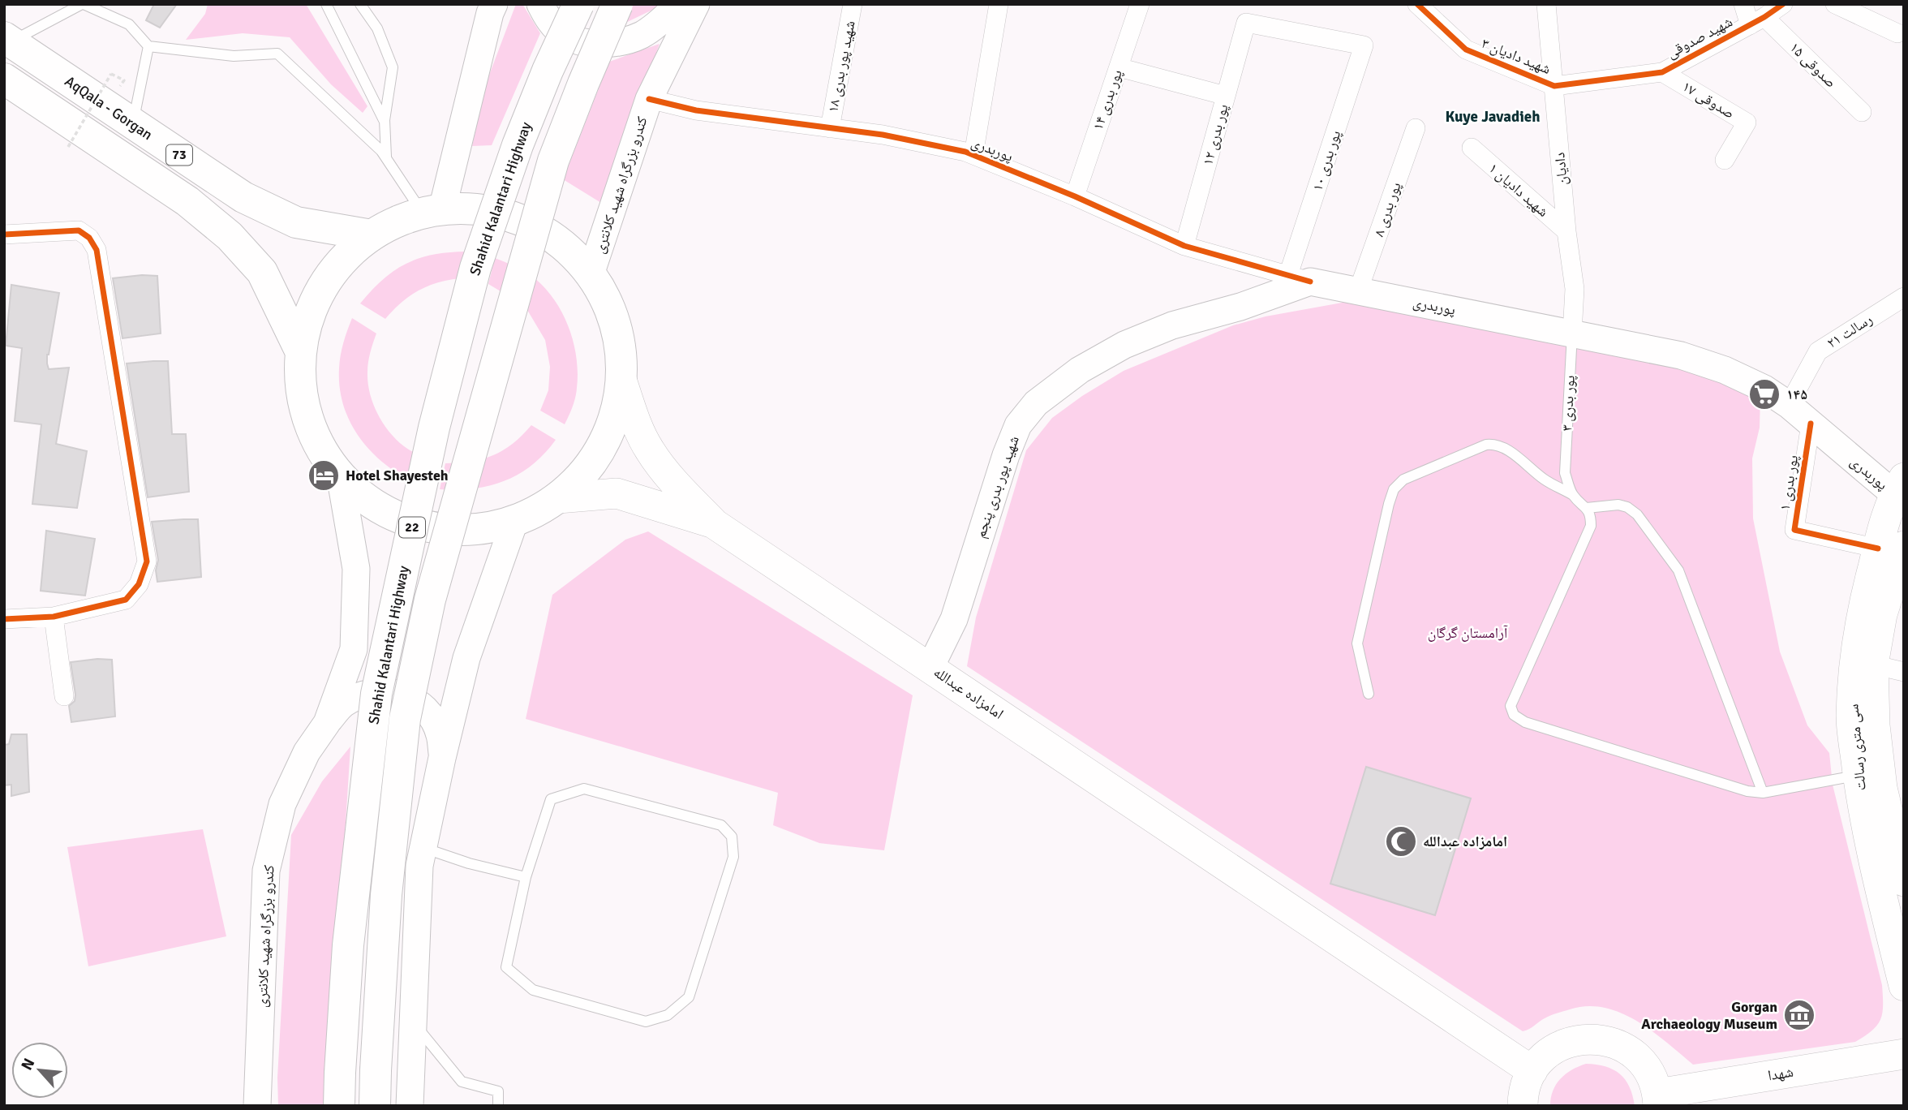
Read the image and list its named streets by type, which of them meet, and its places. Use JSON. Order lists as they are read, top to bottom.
{
  "streets": {
    "highway": [
      "AqQala - Gorgan",
      "73",
      "Shahid Kalantari Highway",
      "22"
    ],
    "main road": [
      "پوربدری",
      "کندرو بزرگراه شهید کلانتری",
      "شهید پور بدری پنجم",
      "امامزاده عبدالله",
      "سی متری رسالت",
      "شهدا"
    ],
    "street": [
      "شهید صدوقی",
      "۳ شهید دادیان",
      "۱۵ صدوقی",
      "شهید پور بدری ۱۸",
      "پور بدری ۱۴",
      "۱۷ صدوقی",
      "پور بدری ۱۲",
      "پور بدری ۱۰",
      "دادیان",
      "۱ شهید دادیان",
      "پور بدری ۸",
      "۲۱ رسالت",
      "پور بدری ۱"
    ],
    "lane": ["پور بدری ۳"]
  },
  "crossings": [
    ["شهید صدوقی", "۳ شهید دادیان"],
    ["شهید صدوقی", "۱۵ صدوقی"],
    ["شهید صدوقی", "۱۷ صدوقی"],
    ["شهید صدوقی", "دادیان"],
    ["۳ شهید دادیان", "دادیان"],
    ["شهید پور بدری ۱۸", "پوربدری"],
    ["پور بدری ۱۴", "پوربدری"],
    ["AqQala - Gorgan", "22"],
    ["پور بدری ۱۲", "پوربدری"],
    ["پور بدری ۱۲", "پور بدری ۱۰"],
    ["پوربدری", "پور بدری ۱۰"],
    ["پوربدری", "دادیان"],
    ["پوربدری", "کندرو بزرگراه شهید کلانتری"],
    ["پوربدری", "پور بدری ۸"],
    ["پوربدری", "۲۱ رسالت"],
    ["پوربدری", "پور بدری ۳"],
    ["پوربدری", "پور بدری ۱"],
    ["پوربدری", "شهید پور بدری پنجم"],
    ["پوربدری", "سی متری رسالت"],
    ["73", "22"],
    ["پور بدری ۱۰", "شهید پور بدری پنجم"],
    ["دادیان", "۱ شهید دادیان"],
    ["دادیان", "پور بدری ۳"],
    ["کندرو بزرگراه شهید کلانتری", "22"],
    ["پور بدری ۱", "سی متری رسالت"],
    ["شهید پور بدری پنجم", "امامزاده عبدالله"],
    ["22", "امامزاده عبدالله"]
  ],
  "districts": ["Kuye Javadieh"],
  "parks": ["آرامستان گرگان"],
  "places": {
    "supermarket": ["۱۴۵"],
    "hotel": ["Hotel Shayesteh"],
    "mosque": ["امامزاده عبدالله"],
    "museum": ["Gorgan Archaeology Museum"]
  },
  "north": "top left"
}
